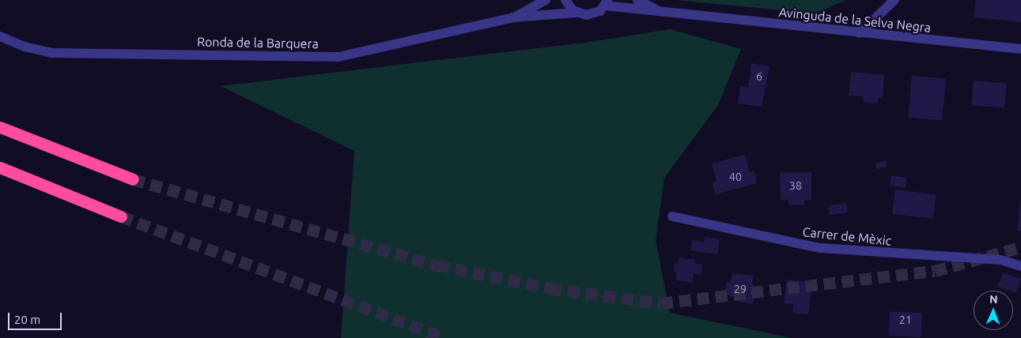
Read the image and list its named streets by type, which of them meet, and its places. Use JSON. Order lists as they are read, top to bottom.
{
  "streets": {
    "street": ["Avinguda de la Selva Negra", "Ronda de la Barquera", "Carrer de Mèxic"]
  },
  "crossings": [
    ["Avinguda de la Selva Negra", "Ronda de la Barquera"]
  ],
  "house_numbers": [
    "6",
    "40",
    "38",
    "29",
    "21"
  ],
  "scale_bar": "20 m",
  "north": "top"
}
